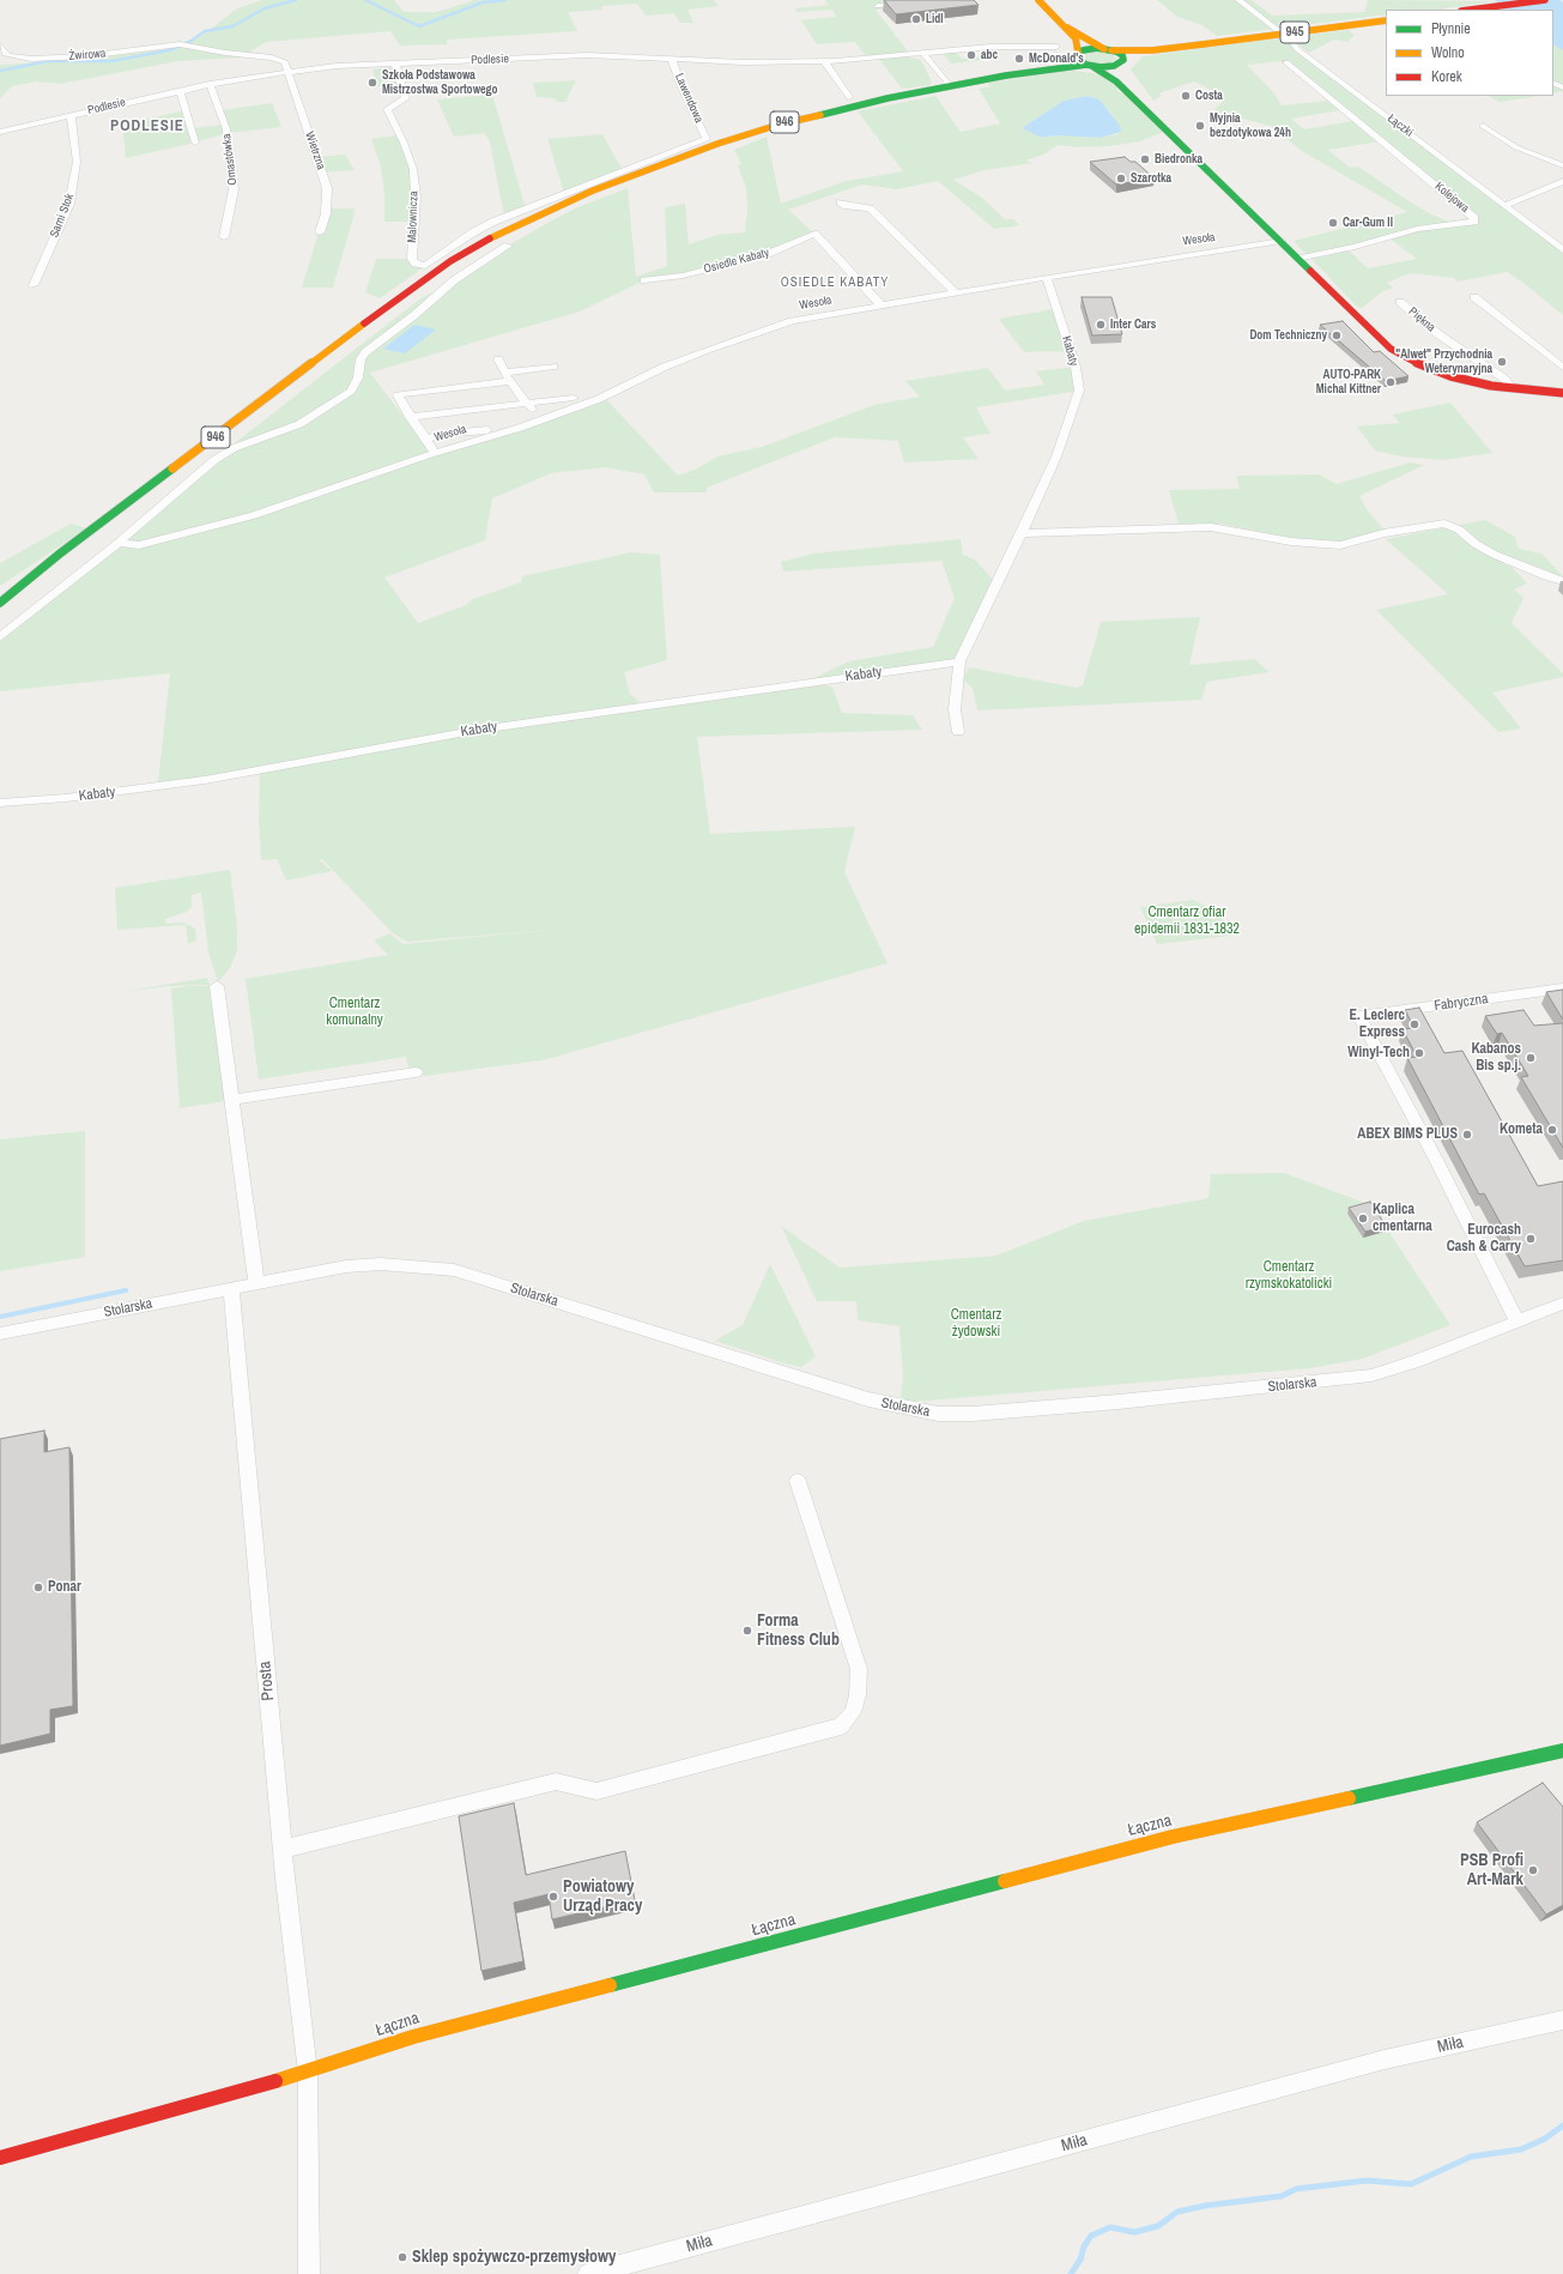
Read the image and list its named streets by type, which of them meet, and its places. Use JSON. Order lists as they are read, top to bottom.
{
  "streets": {
    "main road": ["945", "946", "Łączna"],
    "street": [
      "Żwirowa",
      "Podlesie",
      "Lawendowa",
      "Łączki",
      "Wietrzna",
      "Omastówka",
      "Kolejowa",
      "Sarni Stok",
      "Malownicza",
      "Wesoła",
      "Osiedle Kabaty",
      "Piękna",
      "Kabaty",
      "Fabryczna",
      "Stolarska",
      "Prosta",
      "Miła"
    ]
  },
  "crossings": [
    ["945", "946"],
    ["Żwirowa", "Podlesie"],
    ["Żwirowa", "Wietrzna"],
    ["Podlesie", "Lawendowa"],
    ["Podlesie", "Wietrzna"],
    ["Podlesie", "Omastówka"],
    ["Podlesie", "Sarni Stok"],
    ["Podlesie", "Malownicza"],
    ["Lawendowa", "Malownicza"],
    ["Wesoła", "Osiedle Kabaty"],
    ["Wesoła", "Kabaty"],
    ["Fabryczna", "Stolarska"],
    ["Stolarska", "Prosta"],
    ["Prosta", "Łączna"]
  ],
  "districts": ["PODLESIE", "OSIEDLE KABATY"],
  "parks": [
    "Cmentarz ofiar epidemii 1831-1832",
    "Cmentarz komunalny",
    "Cmentarz rzymskokatolicki",
    "Cmentarz żydowski"
  ],
  "places": [
    "Lidl",
    "abc",
    "McDonald's",
    "Szkoła Podstawowa Mistrzostwa Sportowego",
    "Costa",
    "Myjnia bezdotykowa 24h",
    "Biedronka",
    "Szarotka",
    "Car-Gum II",
    "Inter Cars",
    "Dom Techniczny",
    "\"Alwet\" Przychodnia Weterynaryjna",
    "AUTO-PARK Michal Kittner",
    "E. Leclerc Express",
    "Winyl-Tech",
    "Kabanos Bis sp.j.",
    "Kometa",
    "ABEX BIMS PLUS",
    "Kaplica cmentarna",
    "Eurocash Cash & Carry",
    "Ponar",
    "Forma Fitness Club",
    "PSB Profi Art-Mark",
    "Powiatowy Urząd Pracy",
    "Sklep spożywczo-przemysłowy"
  ],
  "legend": ["Płynnie", "Wolno", "Korek"]
}
